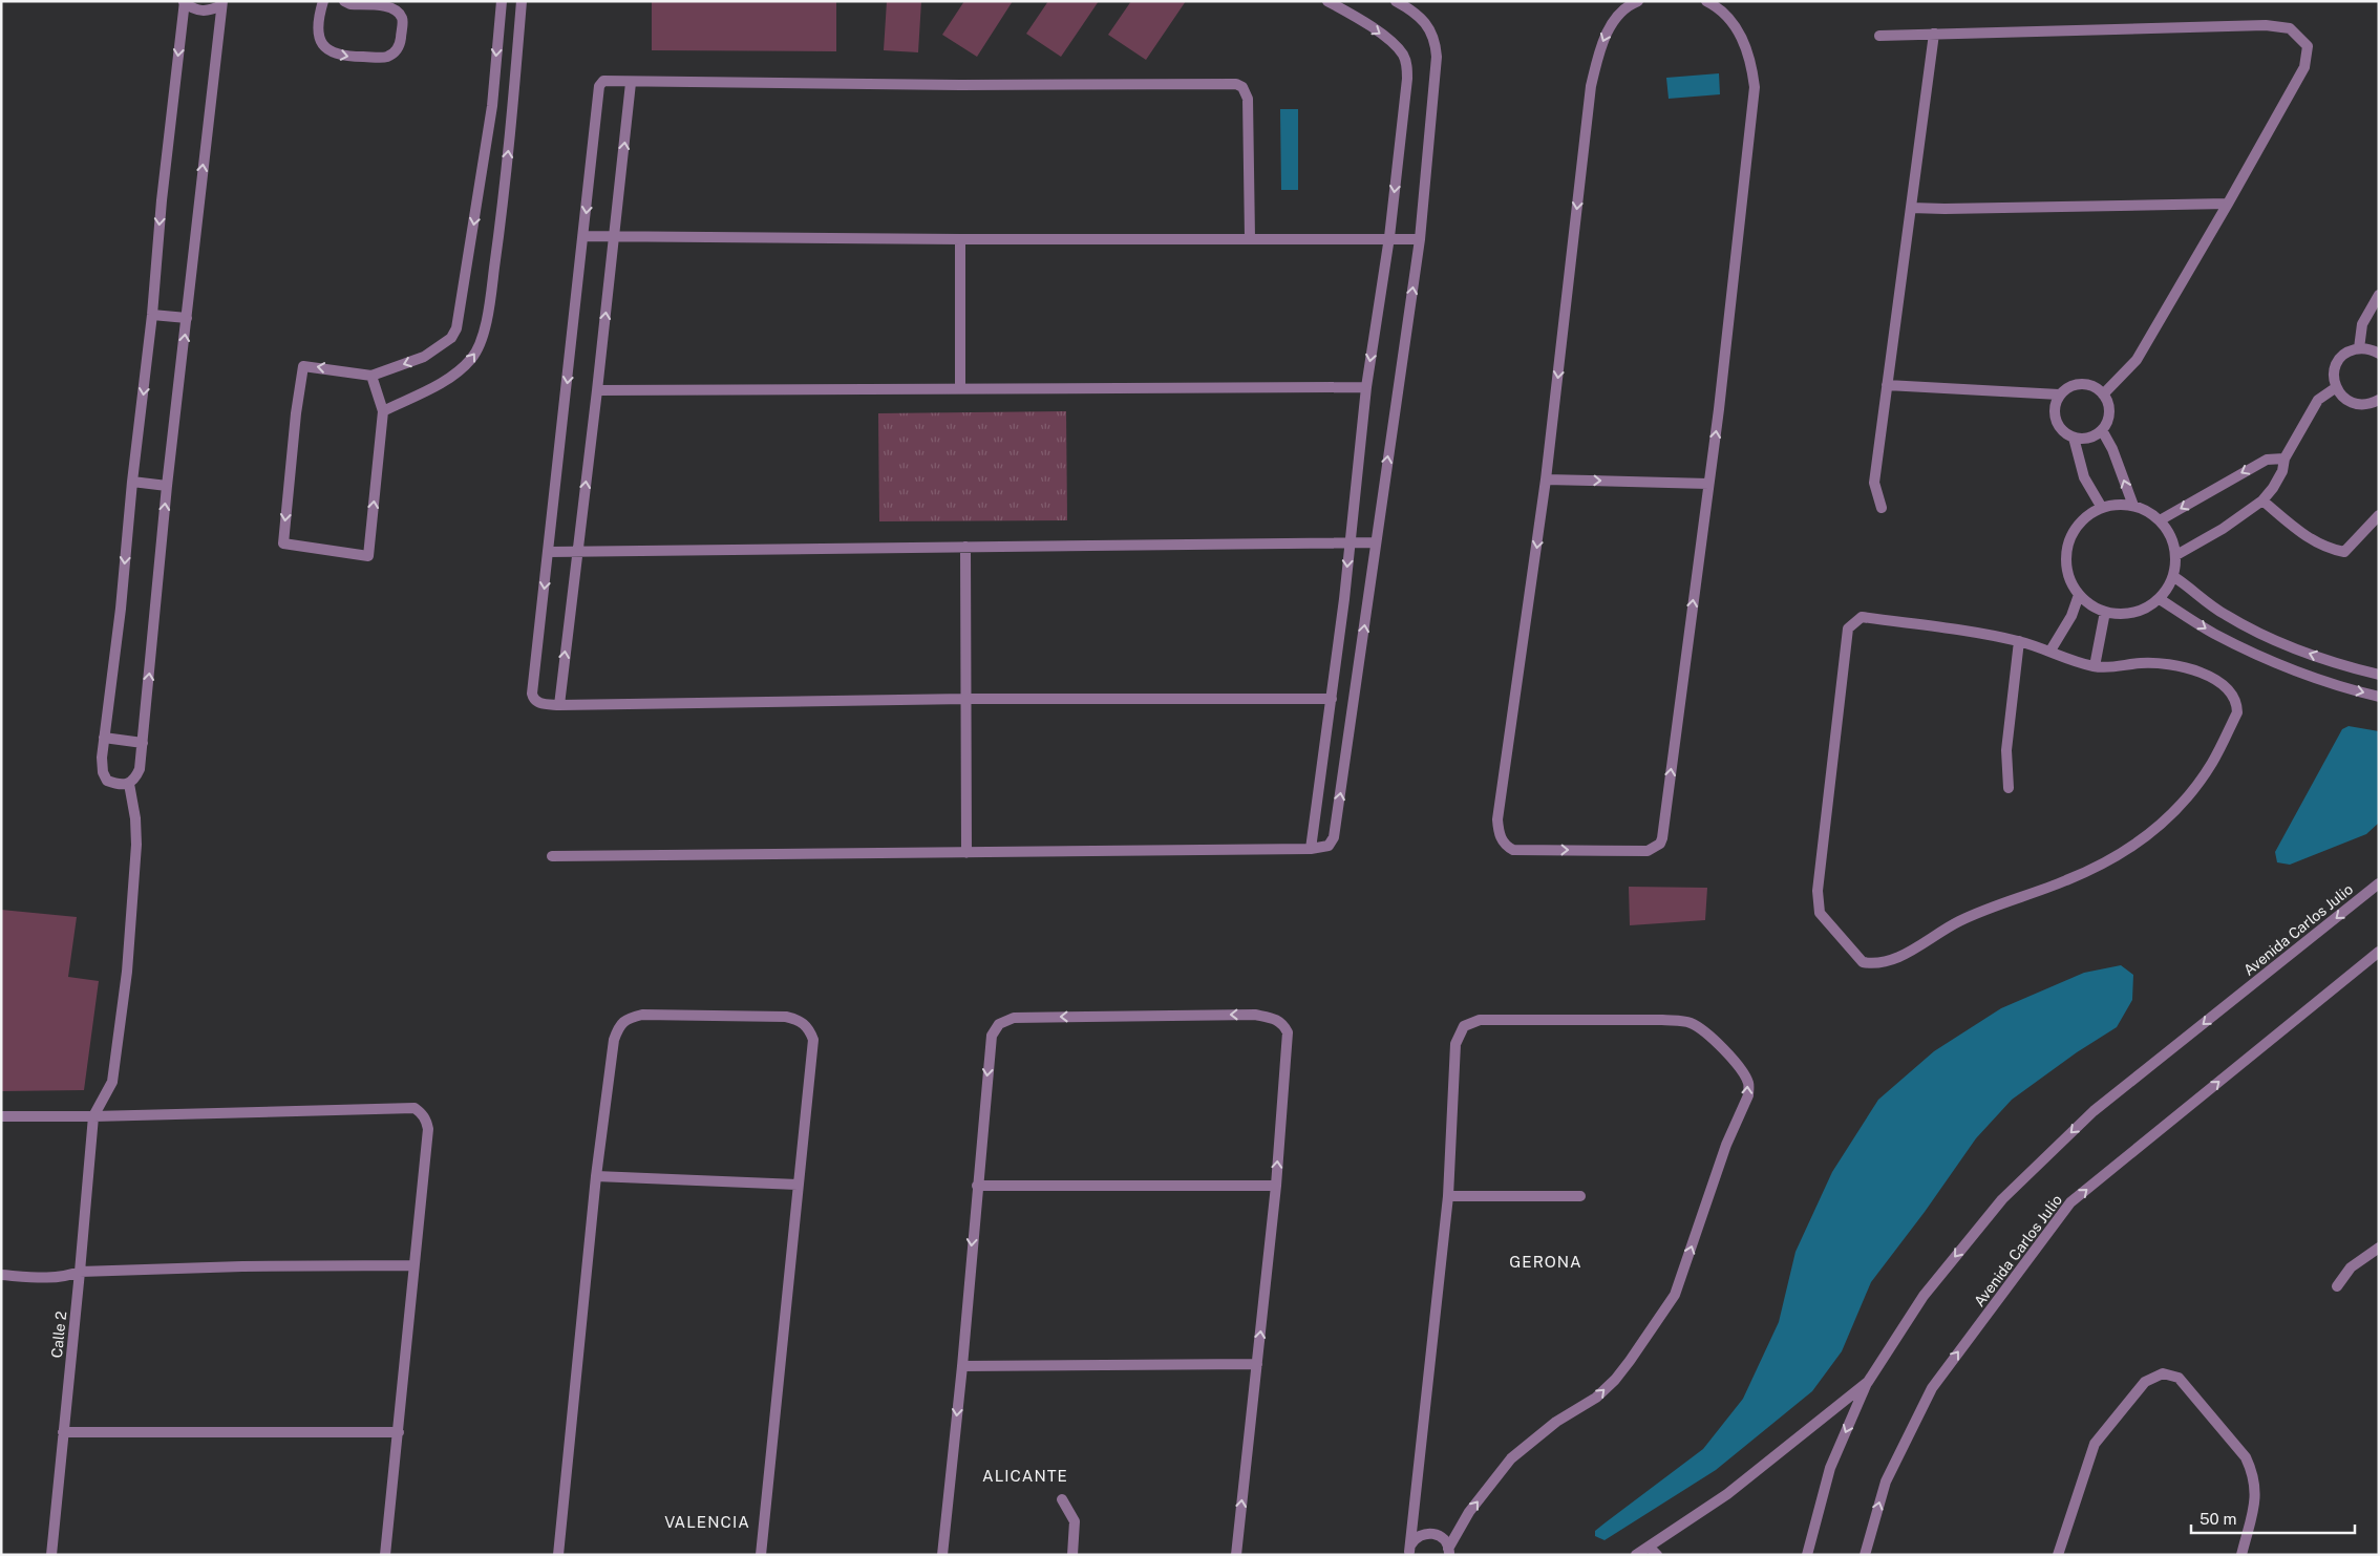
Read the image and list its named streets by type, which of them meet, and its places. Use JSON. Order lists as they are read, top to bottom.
{
  "streets": {
    "street": ["Avenida Carlos Julio", "Calle 2"]
  },
  "districts": ["GERONA", "ALICANTE", "VALENCIA"],
  "scale_bar": "50 m"
}
